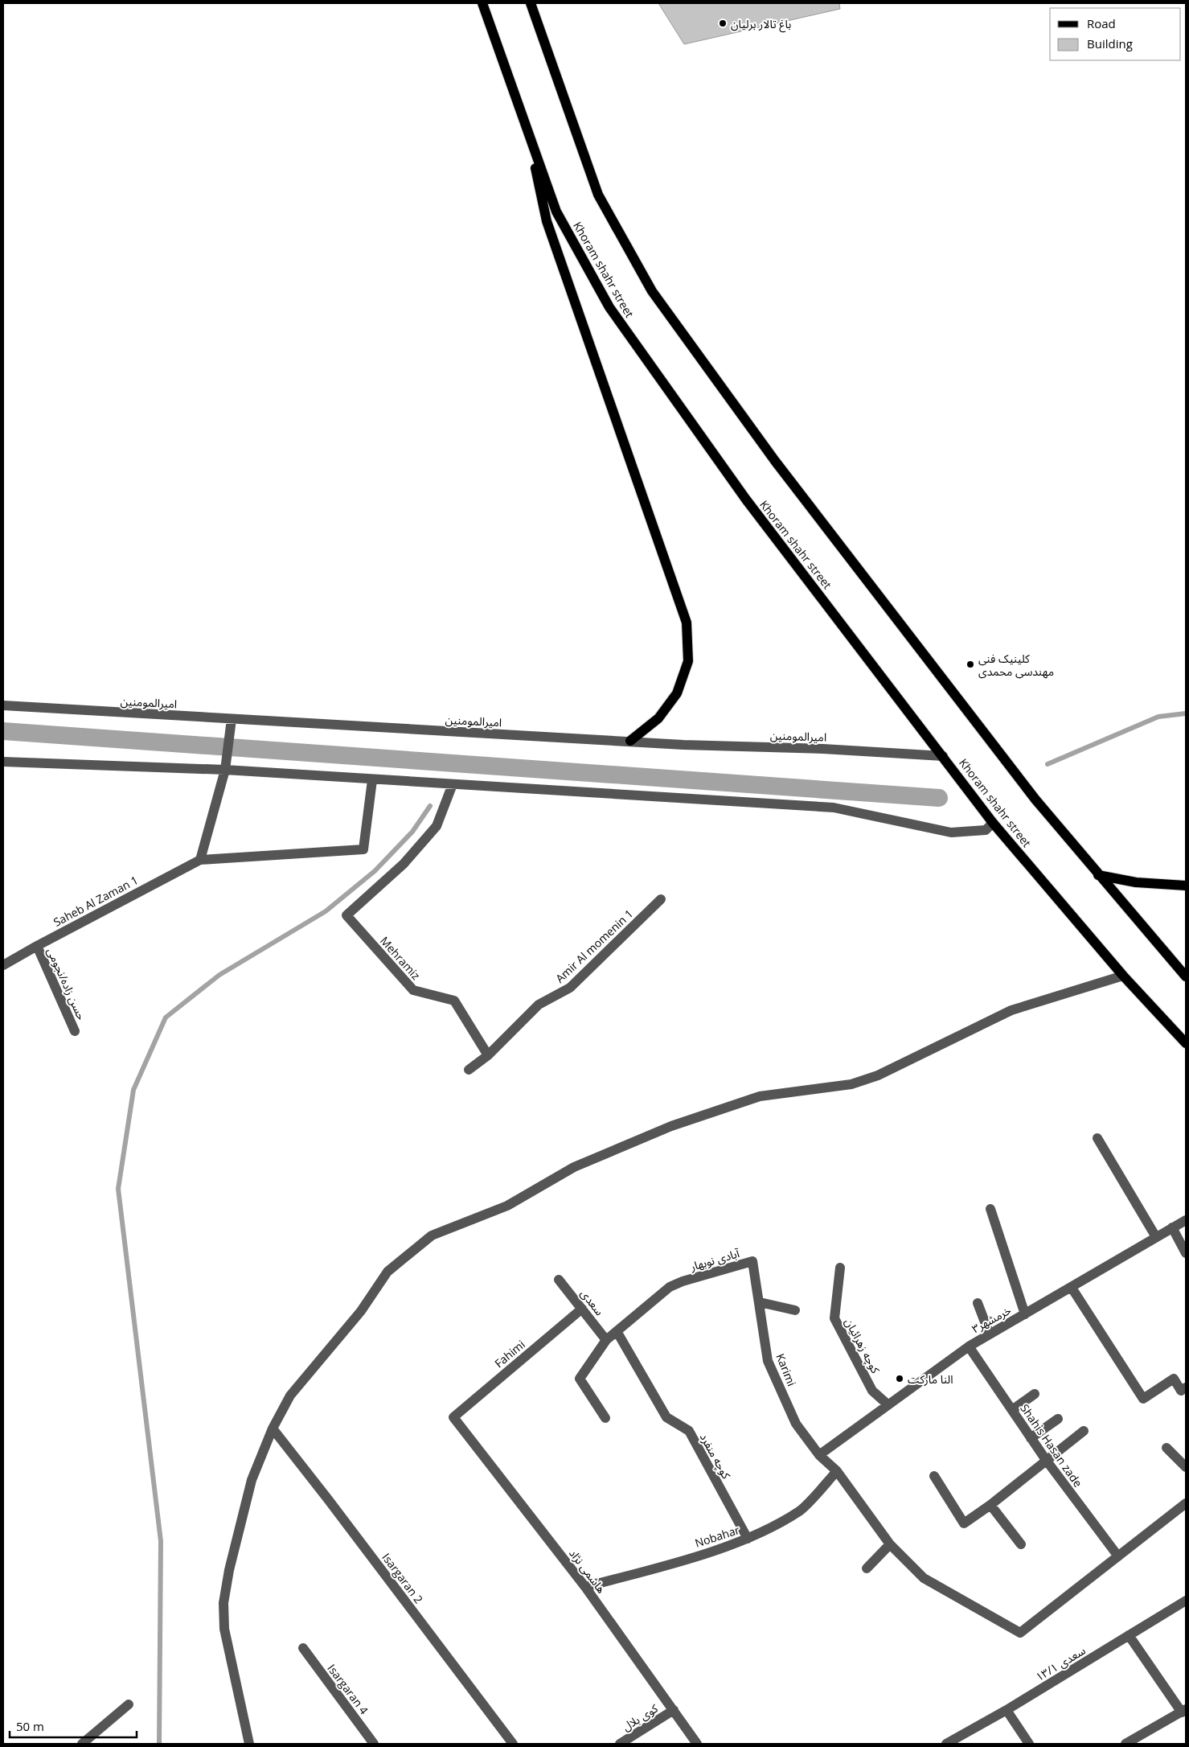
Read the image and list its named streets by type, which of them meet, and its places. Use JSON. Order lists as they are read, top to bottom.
{
  "streets": {
    "main road": ["Khoram shahr street"],
    "street": [
      "امیرالمومنین",
      "Saheb Al Zaman 1",
      "Amir Al momenin 1",
      "Mehramiz",
      "حسن زاده/نجومی",
      "آبادی نوبهار",
      "سعدی",
      "خرمشهر۳",
      "کوچه زهرائیان",
      "Fahimi",
      "Karimi",
      "Shahis Hasan zade",
      "کوچه منفرد",
      "Nobahar",
      "هاشمی نژاد",
      "Isargaran 2",
      "سعدی ۱۳/۱",
      "Isargaran 4",
      "کوی بلال"
    ]
  },
  "crossings": [
    ["Khoram shahr street", "امیرالمومنین"],
    ["Saheb Al Zaman 1", "حسن زاده/نجومی"],
    ["Amir Al momenin 1", "Mehramiz"],
    ["آبادی نوبهار", "سعدی"],
    ["آبادی نوبهار", "Karimi"],
    ["آبادی نوبهار", "کوچه منفرد"],
    ["سعدی", "Fahimi"],
    ["خرمشهر۳", "کوچه زهرائیان"],
    ["خرمشهر۳", "Karimi"],
    ["خرمشهر۳", "Shahis Hasan zade"],
    ["Fahimi", "هاشمی نژاد"],
    ["Karimi", "Shahis Hasan zade"],
    ["Karimi", "Nobahar"],
    ["کوچه منفرد", "Nobahar"],
    ["Nobahar", "هاشمی نژاد"],
    ["هاشمی نژاد", "کوی بلال"]
  ],
  "places": ["باغ تالار برلیان", "کلینیک فنی مهندسی محمدی", "النا مارکت"],
  "legend": ["Road", "Building"],
  "scale_bar": "50 m"
}
